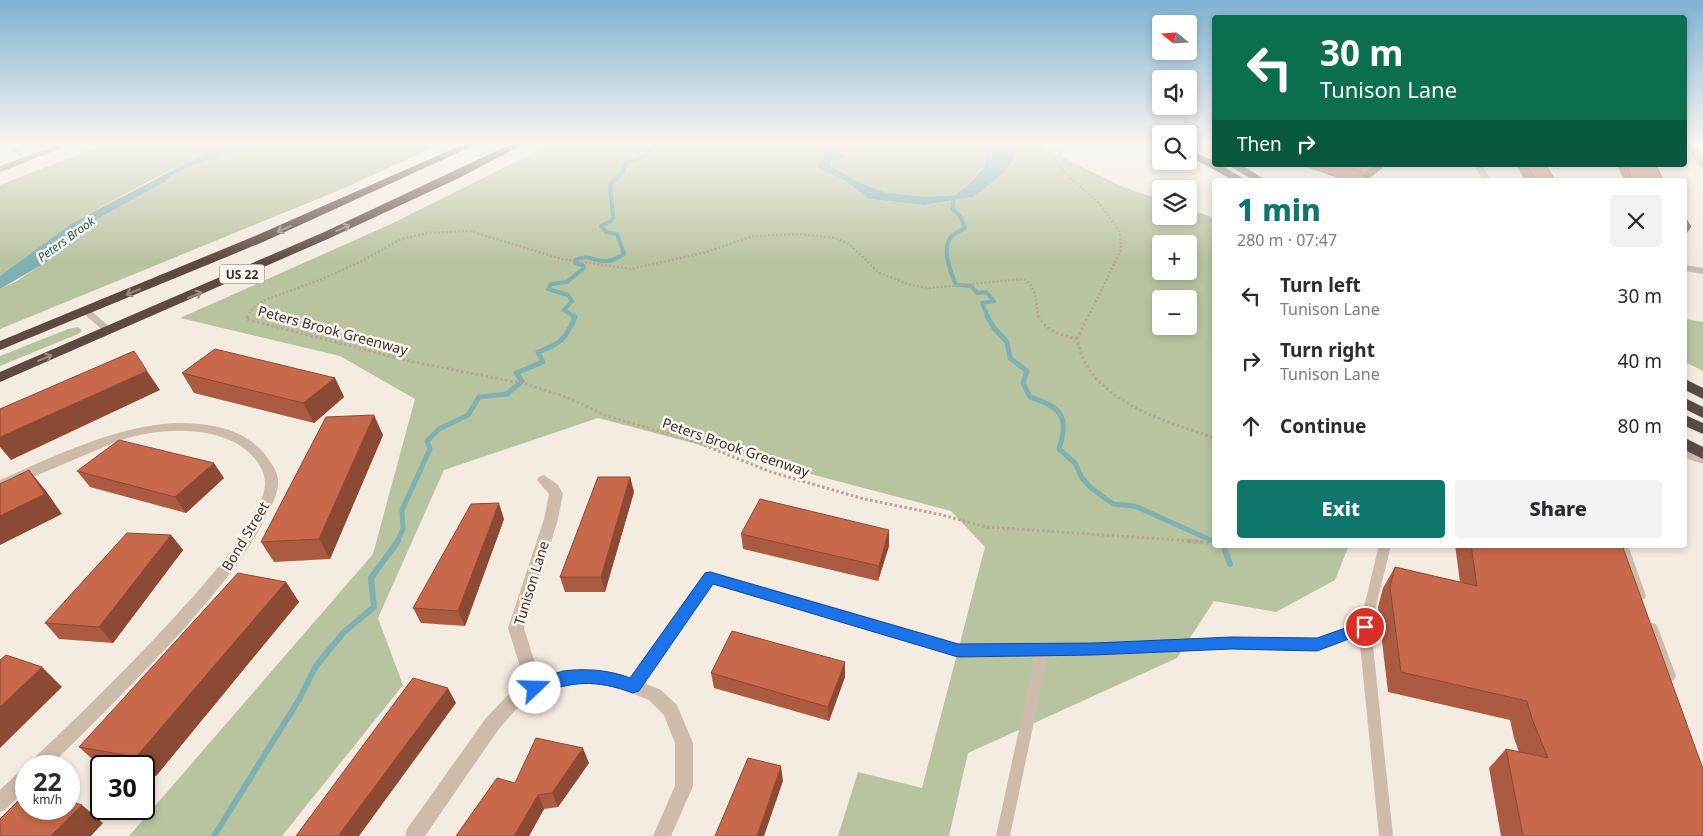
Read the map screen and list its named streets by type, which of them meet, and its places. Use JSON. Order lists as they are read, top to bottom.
{
  "streets": {
    "highway": ["US 22"],
    "street": ["Bond Street", "Tunison Lane"],
    "path": ["Peters Brook Greenway"]
  },
  "water": ["Peters Brook"],
  "north": "left",
  "page": {
    "map_buttons": ["+", "−"],
    "turn": ["30 m", "Tunison Lane"],
    "then": "Then",
    "heading": ["1 min", "280 m · 07:47"],
    "list": [
      {
        "name": "Turn left",
        "note": "Tunison Lane",
        "value": "30 m"
      },
      {
        "name": "Turn right",
        "note": "Tunison Lane",
        "value": "40 m"
      },
      {
        "name": "Continue",
        "value": "80 m"
      }
    ],
    "buttons": ["Exit", "Share"],
    "speed": "22 km/h",
    "limit": "30"
  }
}
